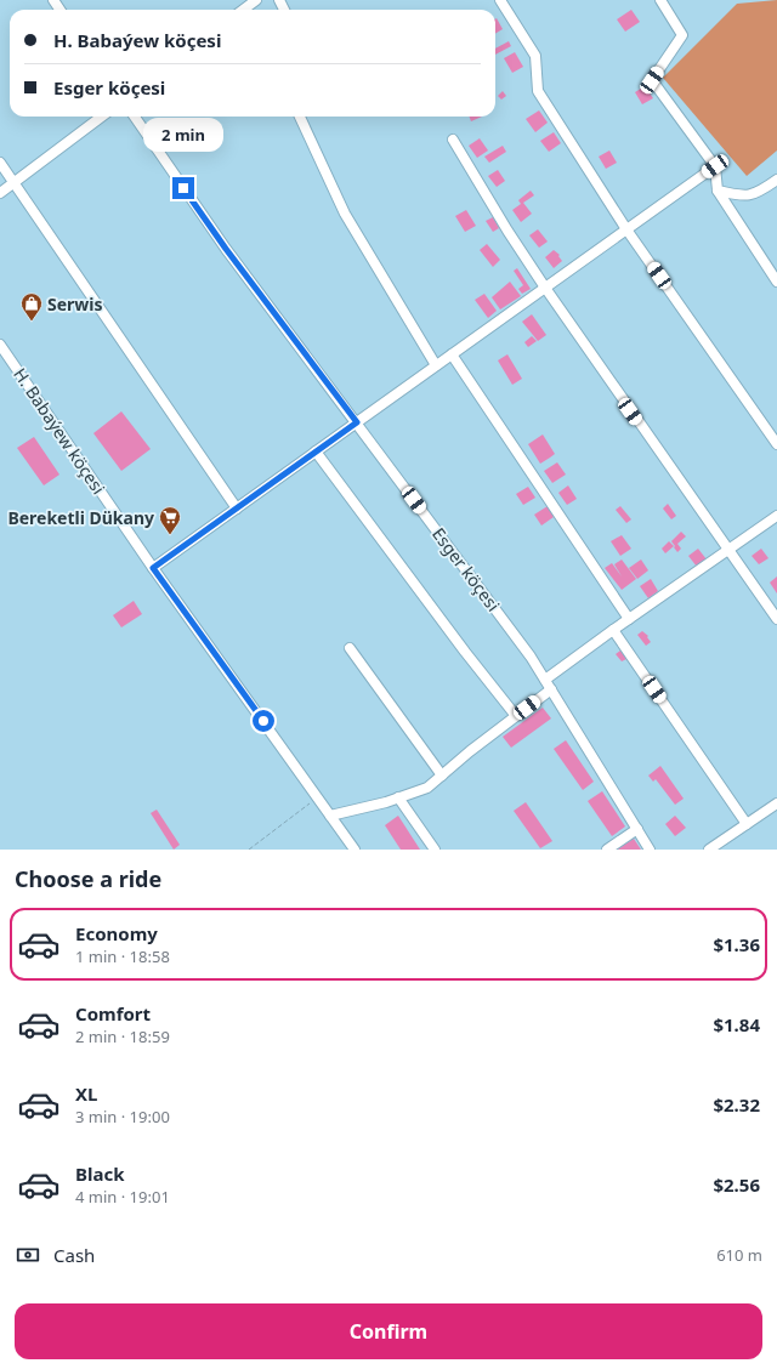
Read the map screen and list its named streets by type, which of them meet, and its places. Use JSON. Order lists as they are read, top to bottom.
{
  "streets": {
    "street": ["H. Babaýew köçesi", "Esger köçesi"]
  },
  "places": {
    "shop": ["Serwis"],
    "supermarket": ["Bereketli Dükany"]
  },
  "page": {
    "banner": ["H. Babaýew köçesi", "Esger köçesi"],
    "bubble": "2 min",
    "heading": "Choose a ride",
    "list": [
      {
        "name": "Economy",
        "note": "1 min · 18:58",
        "value": "$1.36"
      },
      {
        "name": "Comfort",
        "note": "2 min · 18:59",
        "value": "$1.84"
      },
      {
        "name": "XL",
        "note": "3 min · 19:00",
        "value": "$2.32"
      },
      {
        "name": "Black",
        "note": "4 min · 19:01",
        "value": "$2.56"
      }
    ],
    "pay": ["Cash", "610 m"],
    "buttons": "Confirm"
  }
}
